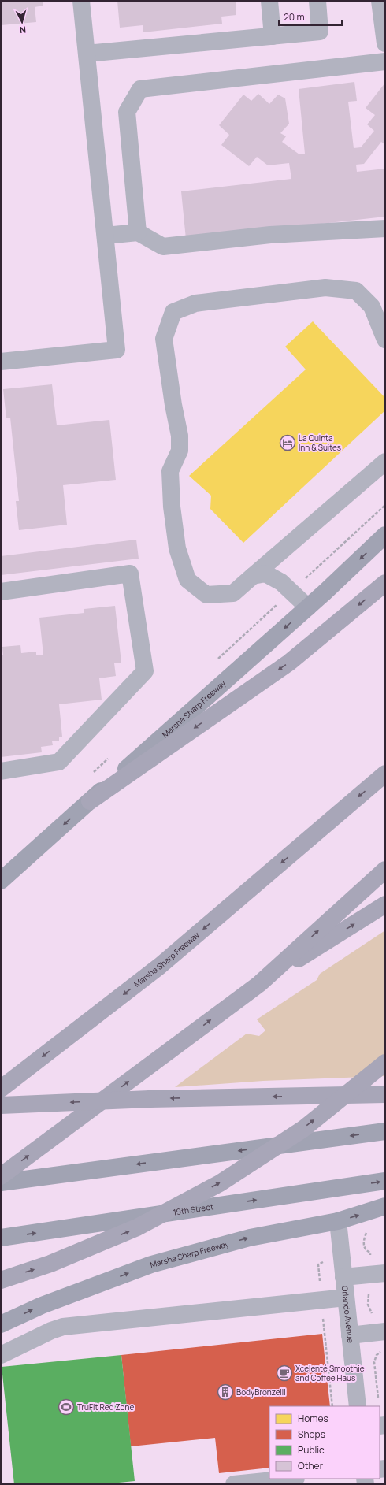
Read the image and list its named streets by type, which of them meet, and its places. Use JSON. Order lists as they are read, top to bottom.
{
  "streets": {
    "highway": ["Marsha Sharp Freeway"],
    "main road": ["19th Street"],
    "street": ["Orlando Avenue"]
  },
  "crossings": [
    ["Marsha Sharp Freeway", "Orlando Avenue"]
  ],
  "places": {
    "hotel": ["La Quinta Inn & Suites"],
    "cafe": ["Xcelenté Smoothie and Coffee Haus"],
    "building": ["BodyBronzeIII"],
    "sports": ["TruFit Red Zone"]
  },
  "legend": [
    "Homes",
    "Shops",
    "Public",
    "Other"
  ],
  "scale_bar": "20 m",
  "north": "bottom"
}
